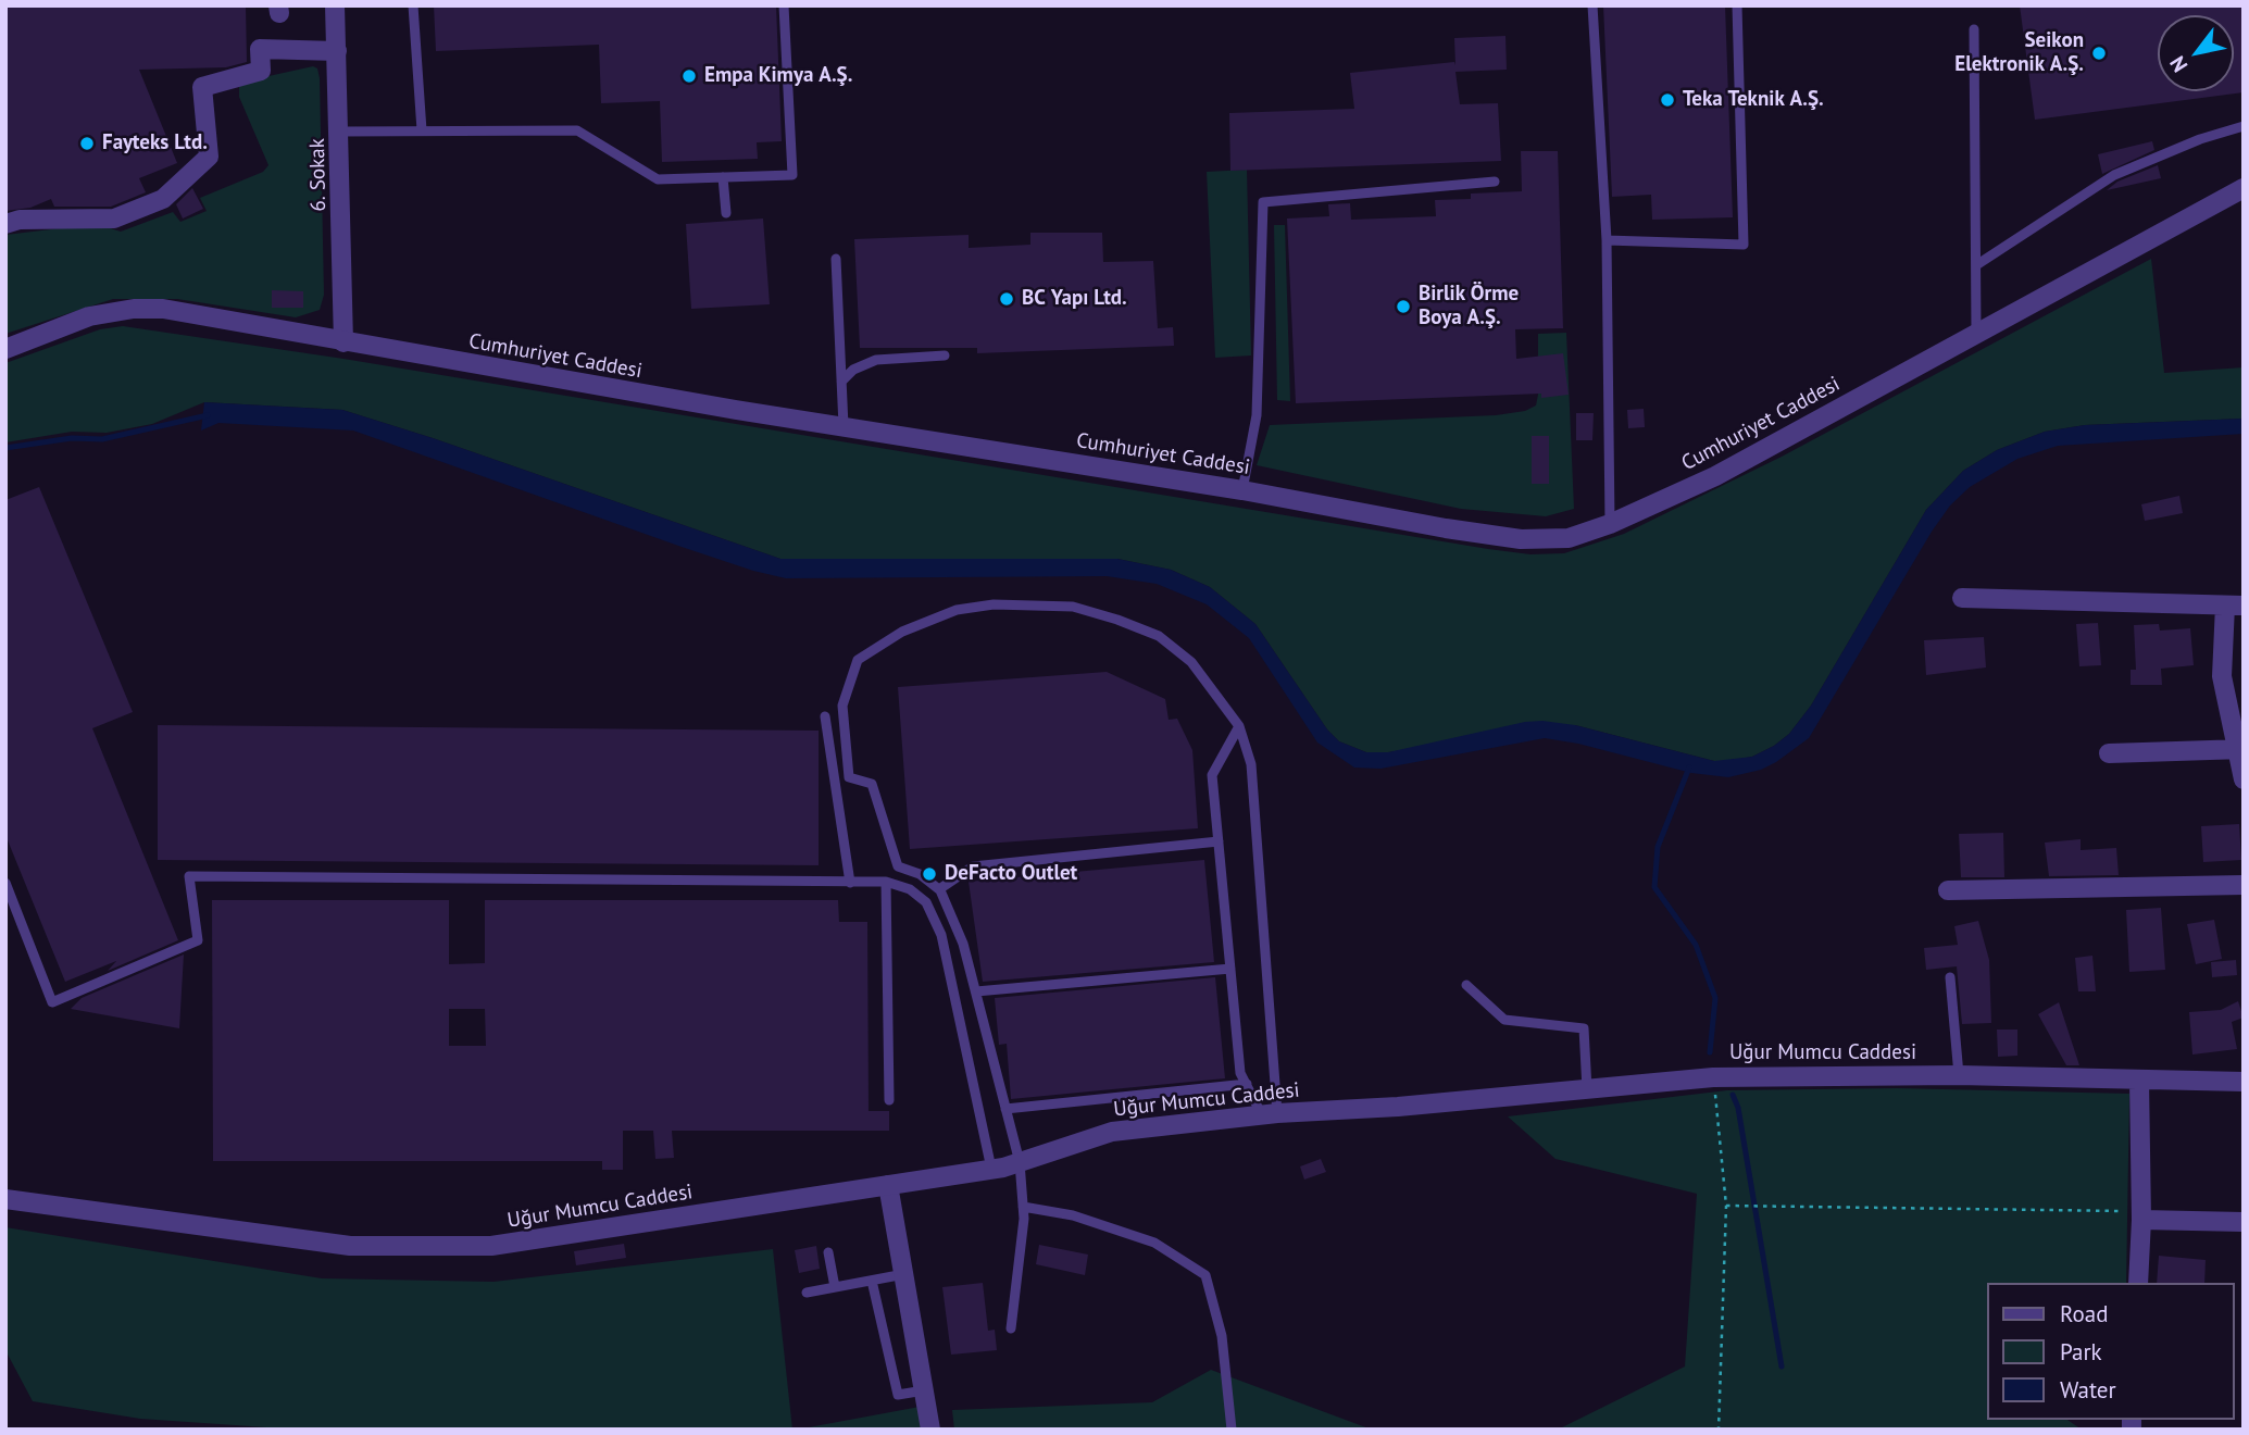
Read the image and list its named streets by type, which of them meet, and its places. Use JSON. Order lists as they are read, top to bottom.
{
  "streets": {
    "street": ["6. Sokak", "Cumhuriyet Caddesi", "Uğur Mumcu Caddesi"]
  },
  "crossings": [
    ["6. Sokak", "Cumhuriyet Caddesi"]
  ],
  "places": [
    "Seikon Elektronik A.Ş.",
    "Empa Kimya A.Ş.",
    "Teka Teknik A.Ş.",
    "Fayteks Ltd.",
    "BC Yapı Ltd.",
    "Birlik Örme Boya A.Ş.",
    "DeFacto Outlet"
  ],
  "legend": ["Road", "Park", "Water"],
  "north": "bottom left"
}
